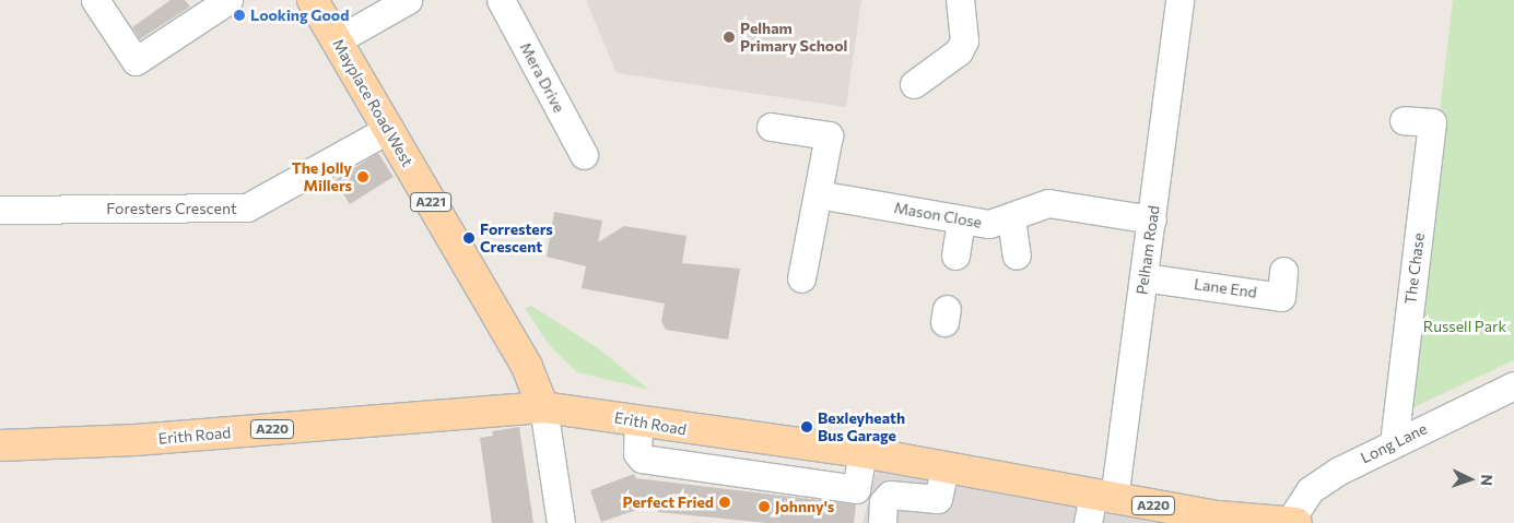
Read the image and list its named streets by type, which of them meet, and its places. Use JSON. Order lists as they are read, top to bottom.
{
  "streets": {
    "main road": [
      "Mayplace Road West",
      "A221",
      "Erith Road",
      "A220"
    ],
    "street": [
      "Mera Drive",
      "Foresters Crescent",
      "Mason Close",
      "Pelham Road",
      "The Chase",
      "Lane End",
      "Long Lane"
    ]
  },
  "crossings": [
    ["Mayplace Road West", "Foresters Crescent"],
    ["Mayplace Road West", "Erith Road"],
    ["Mason Close", "Pelham Road"],
    ["Pelham Road", "Lane End"],
    ["Pelham Road", "Erith Road"],
    ["The Chase", "Long Lane"],
    ["Erith Road", "Long Lane"]
  ],
  "parks": ["Russell Park"],
  "places": [
    "Looking Good",
    "Pelham Primary School",
    "The Jolly Millers",
    "Forresters Crescent",
    "Bexleyheath Bus Garage",
    "Perfect Fried",
    "Johnny's"
  ],
  "north": "right"
}
